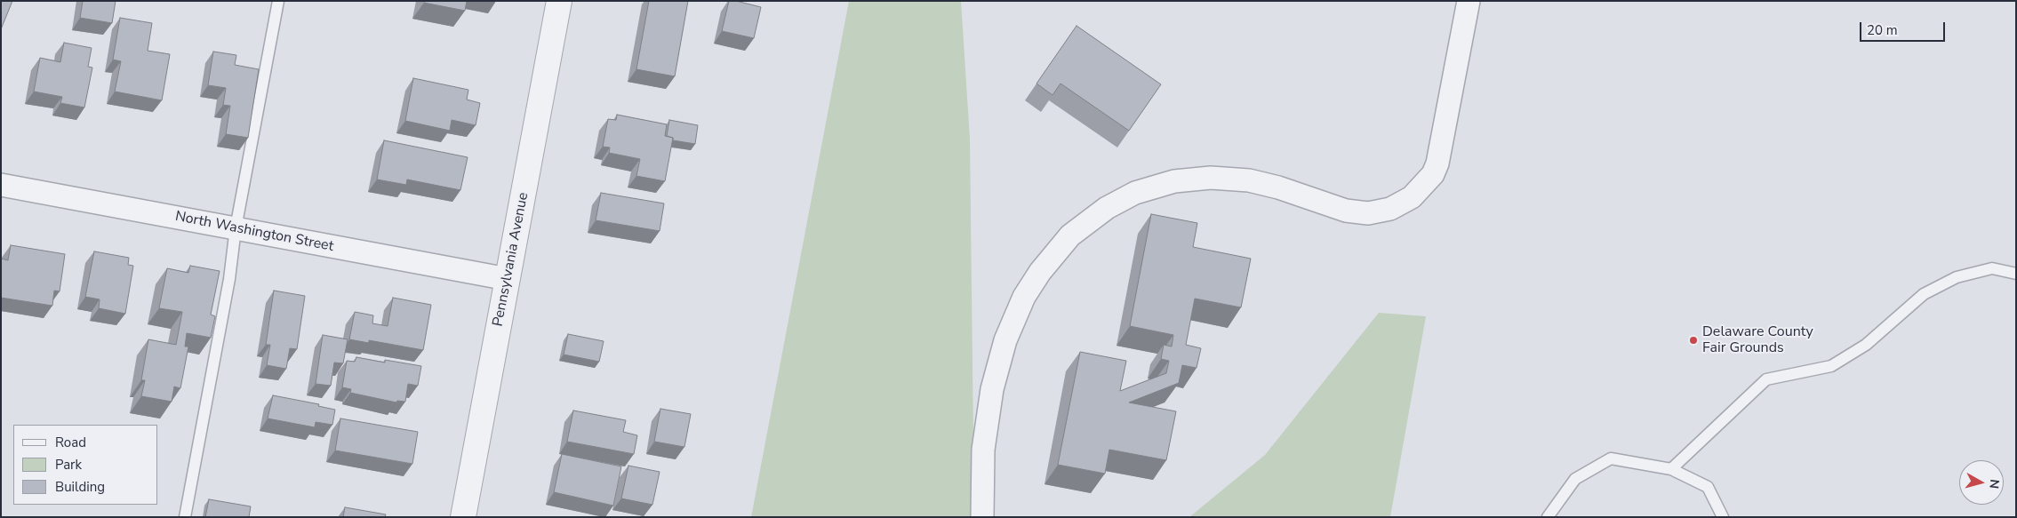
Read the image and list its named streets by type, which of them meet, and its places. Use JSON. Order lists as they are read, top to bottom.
{
  "streets": {
    "street": ["North Washington Street", "Pennsylvania Avenue"]
  },
  "crossings": [
    ["North Washington Street", "Pennsylvania Avenue"]
  ],
  "places": ["Delaware County Fair Grounds"],
  "legend": ["Road", "Park", "Building"],
  "scale_bar": "20 m",
  "north": "right"
}
